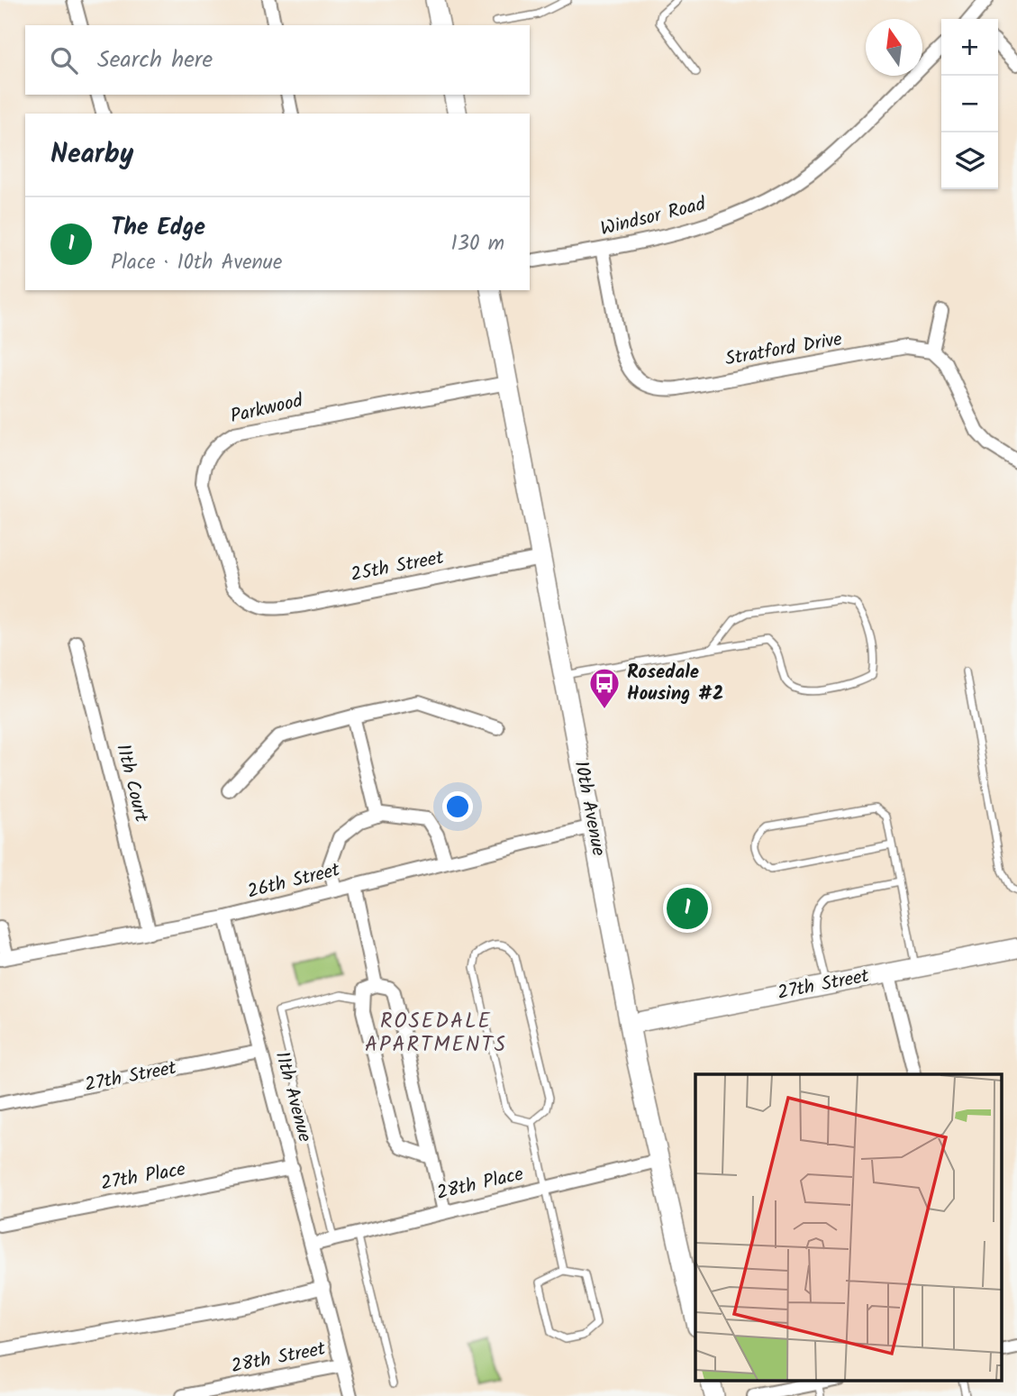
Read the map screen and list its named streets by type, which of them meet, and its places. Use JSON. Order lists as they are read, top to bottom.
{
  "streets": {
    "main road": ["10th Avenue", "27th Street"],
    "street": [
      "Windsor Road",
      "Stratford Drive",
      "Parkwood",
      "25th Street",
      "11th Court",
      "26th Street",
      "11th Avenue",
      "27th Place",
      "28th Place",
      "28th Street"
    ]
  },
  "crossings": [
    ["Windsor Road", "Stratford Drive"],
    ["Parkwood", "25th Street"],
    ["Parkwood", "10th Avenue"],
    ["25th Street", "10th Avenue"],
    ["11th Court", "26th Street"],
    ["10th Avenue", "26th Street"],
    ["10th Avenue", "27th Street"],
    ["10th Avenue", "28th Place"],
    ["26th Street", "11th Avenue"],
    ["27th Street", "11th Avenue"],
    ["11th Avenue", "27th Place"],
    ["11th Avenue", "28th Place"],
    ["11th Avenue", "28th Street"]
  ],
  "districts": ["ROSEDALE APARTMENTS"],
  "places": {
    "bus stop": ["Rosedale Housing #2"]
  },
  "north": "top",
  "page": {
    "map_buttons": ["+", "−"],
    "search": "Search here",
    "heading": "Nearby",
    "list": [
      {
        "mark": "1",
        "name": "The Edge",
        "note": "Place · 10th Avenue",
        "value": "130 m"
      }
    ],
    "pins": "1"
  }
}
